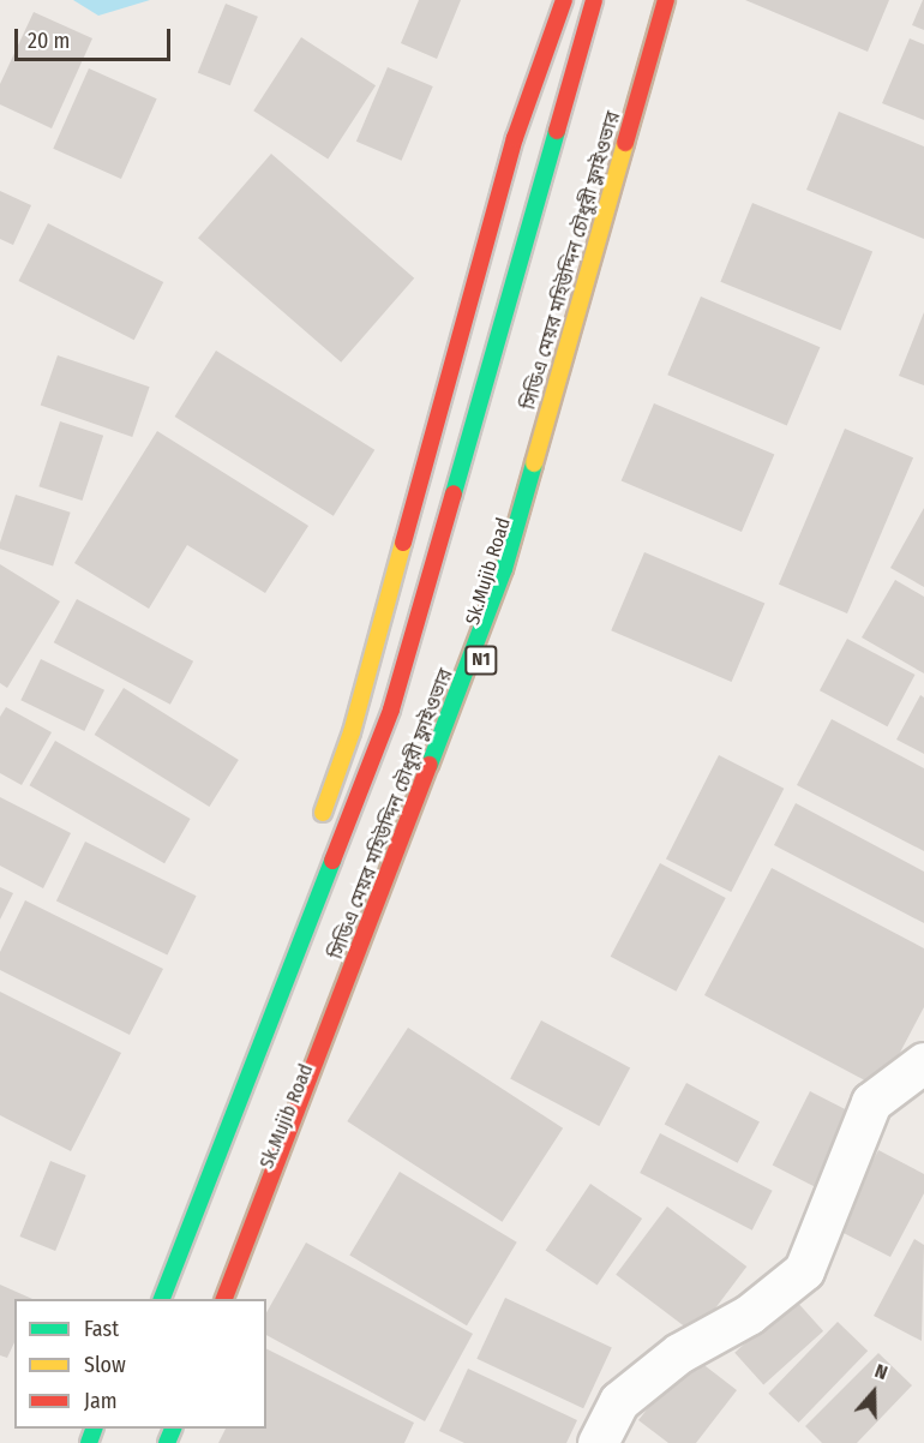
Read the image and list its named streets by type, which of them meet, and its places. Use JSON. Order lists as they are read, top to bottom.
{
  "streets": {
    "highway": ["সিডিএ মেয়র মহিউদ্দিন চৌধুরী ফ্লাইওভার", "Sk.Mujib Road", "N1"]
  },
  "crossings": [
    ["সিডিএ মেয়র মহিউদ্দিন চৌধুরী ফ্লাইওভার", "Sk.Mujib Road"]
  ],
  "legend": ["Fast", "Slow", "Jam"],
  "scale_bar": "20 m",
  "north": "top"
}
